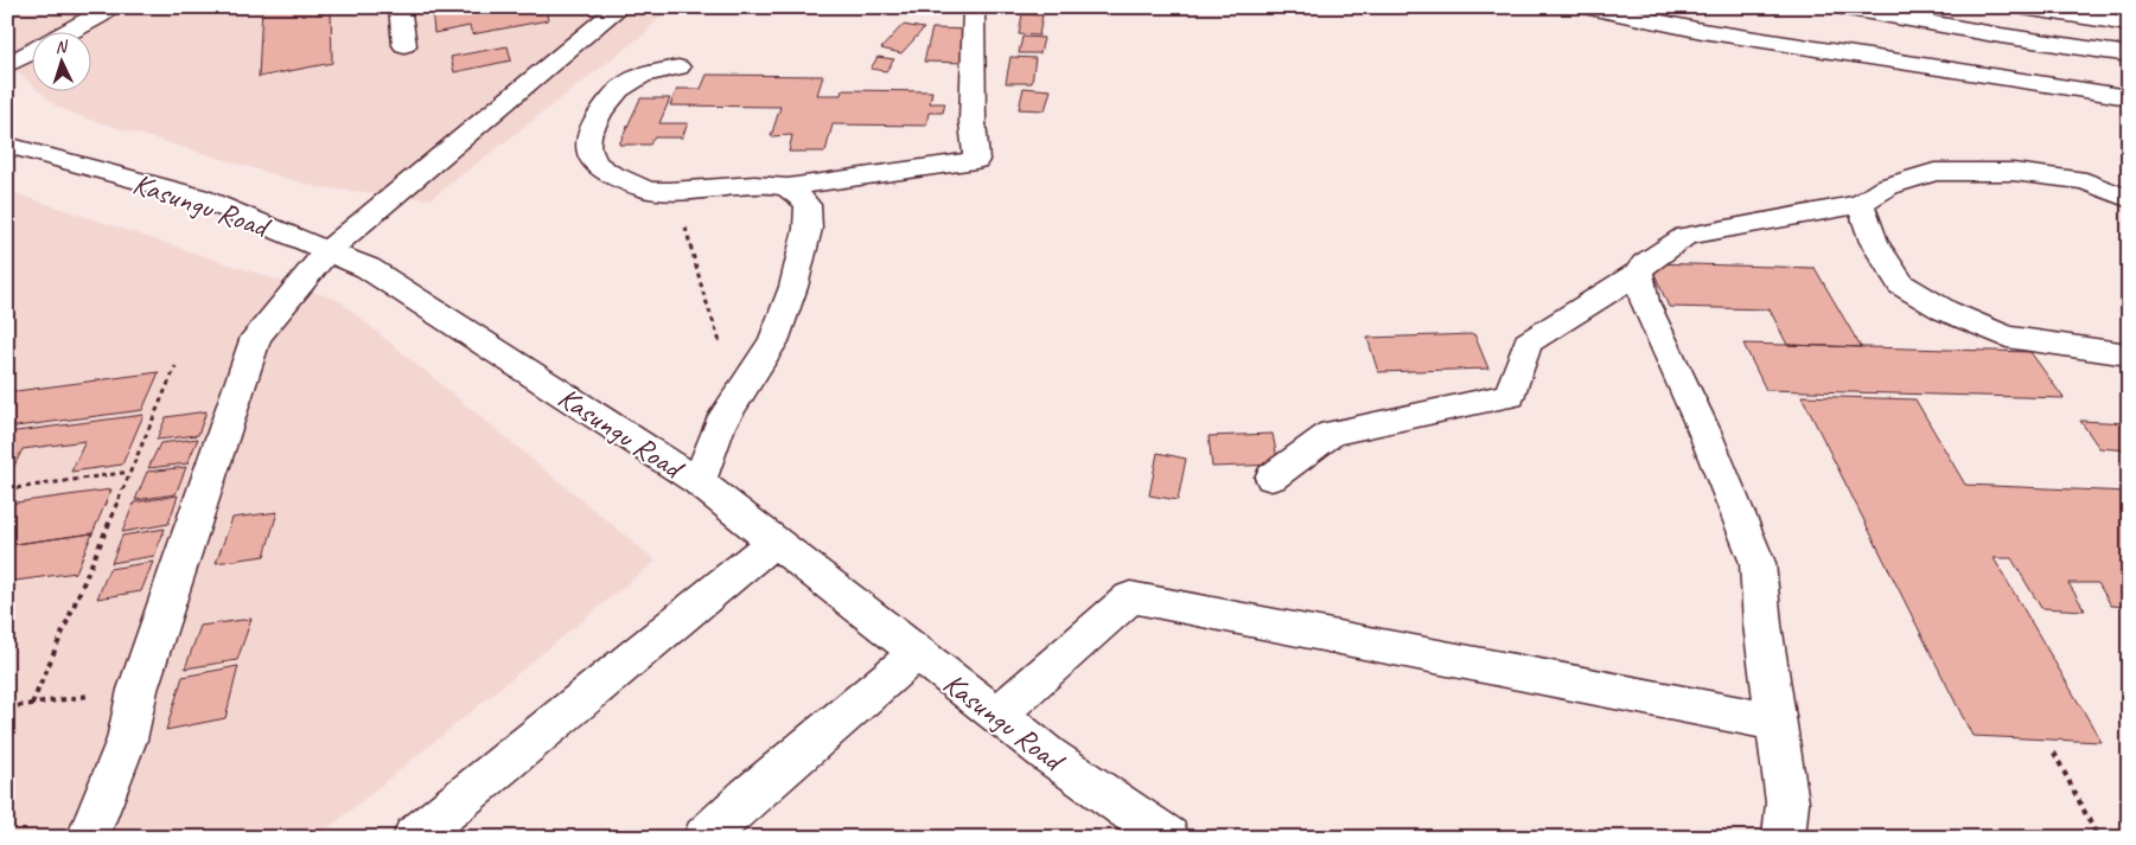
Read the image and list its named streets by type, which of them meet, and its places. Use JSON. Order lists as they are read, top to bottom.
{
  "streets": {
    "main road": ["Kasungu Road"]
  },
  "north": "top"
}
